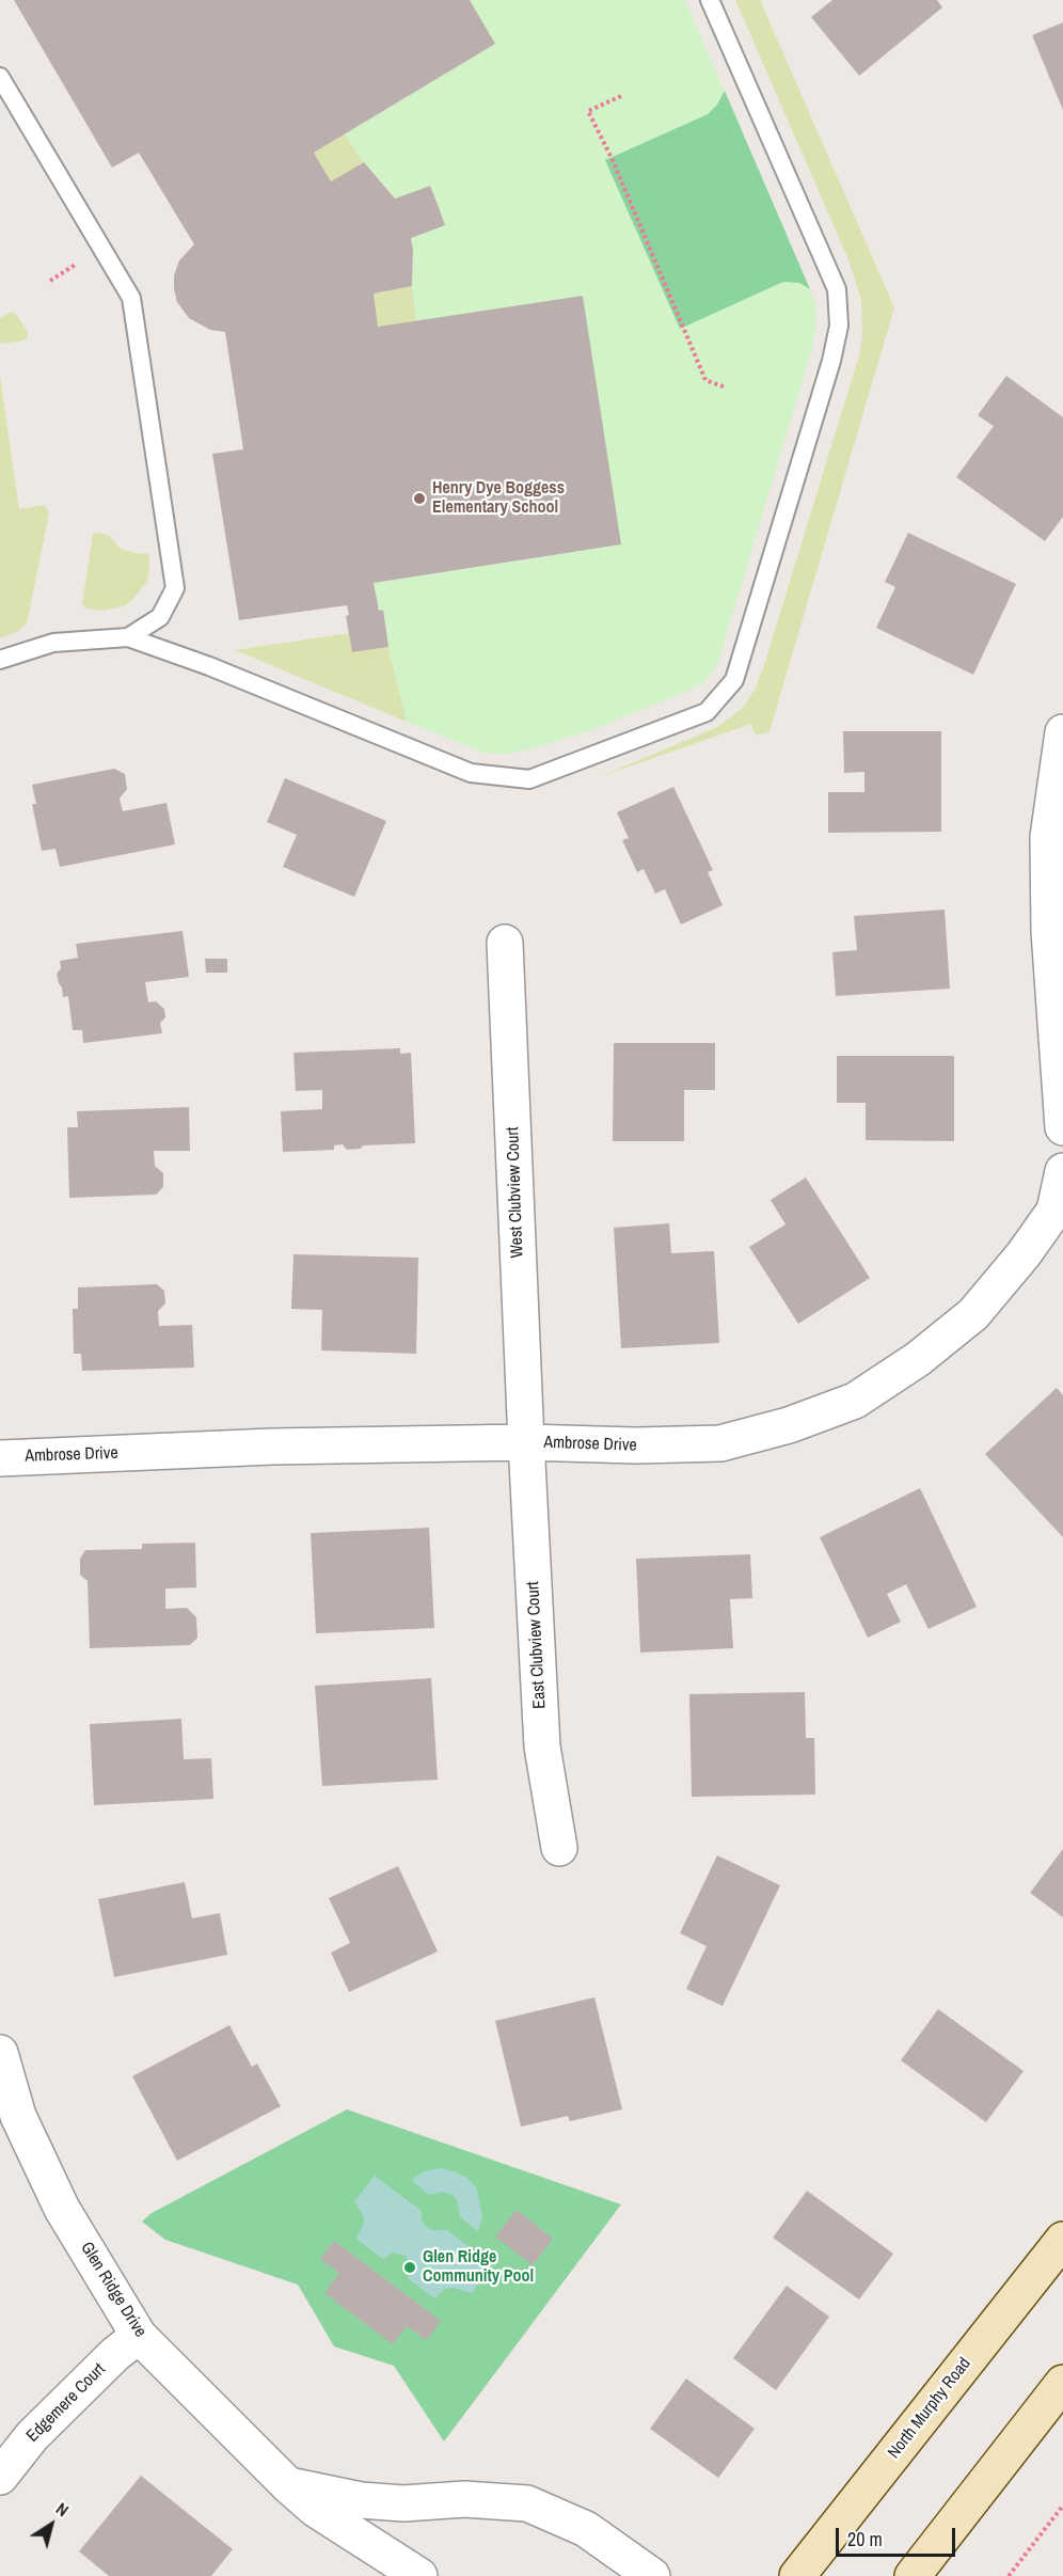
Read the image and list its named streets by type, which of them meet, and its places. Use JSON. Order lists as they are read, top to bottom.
{
  "streets": {
    "main road": ["North Murphy Road"],
    "street": [
      "West Clubview Court",
      "Ambrose Drive",
      "East Clubview Court",
      "Glen Ridge Drive",
      "Edgemere Court"
    ]
  },
  "crossings": [
    ["West Clubview Court", "Ambrose Drive"],
    ["West Clubview Court", "East Clubview Court"],
    ["Ambrose Drive", "East Clubview Court"],
    ["Glen Ridge Drive", "Edgemere Court"]
  ],
  "places": ["Henry Dye Boggess Elementary School", "Glen Ridge Community Pool"],
  "scale_bar": "20 m",
  "north": "top right"
}
